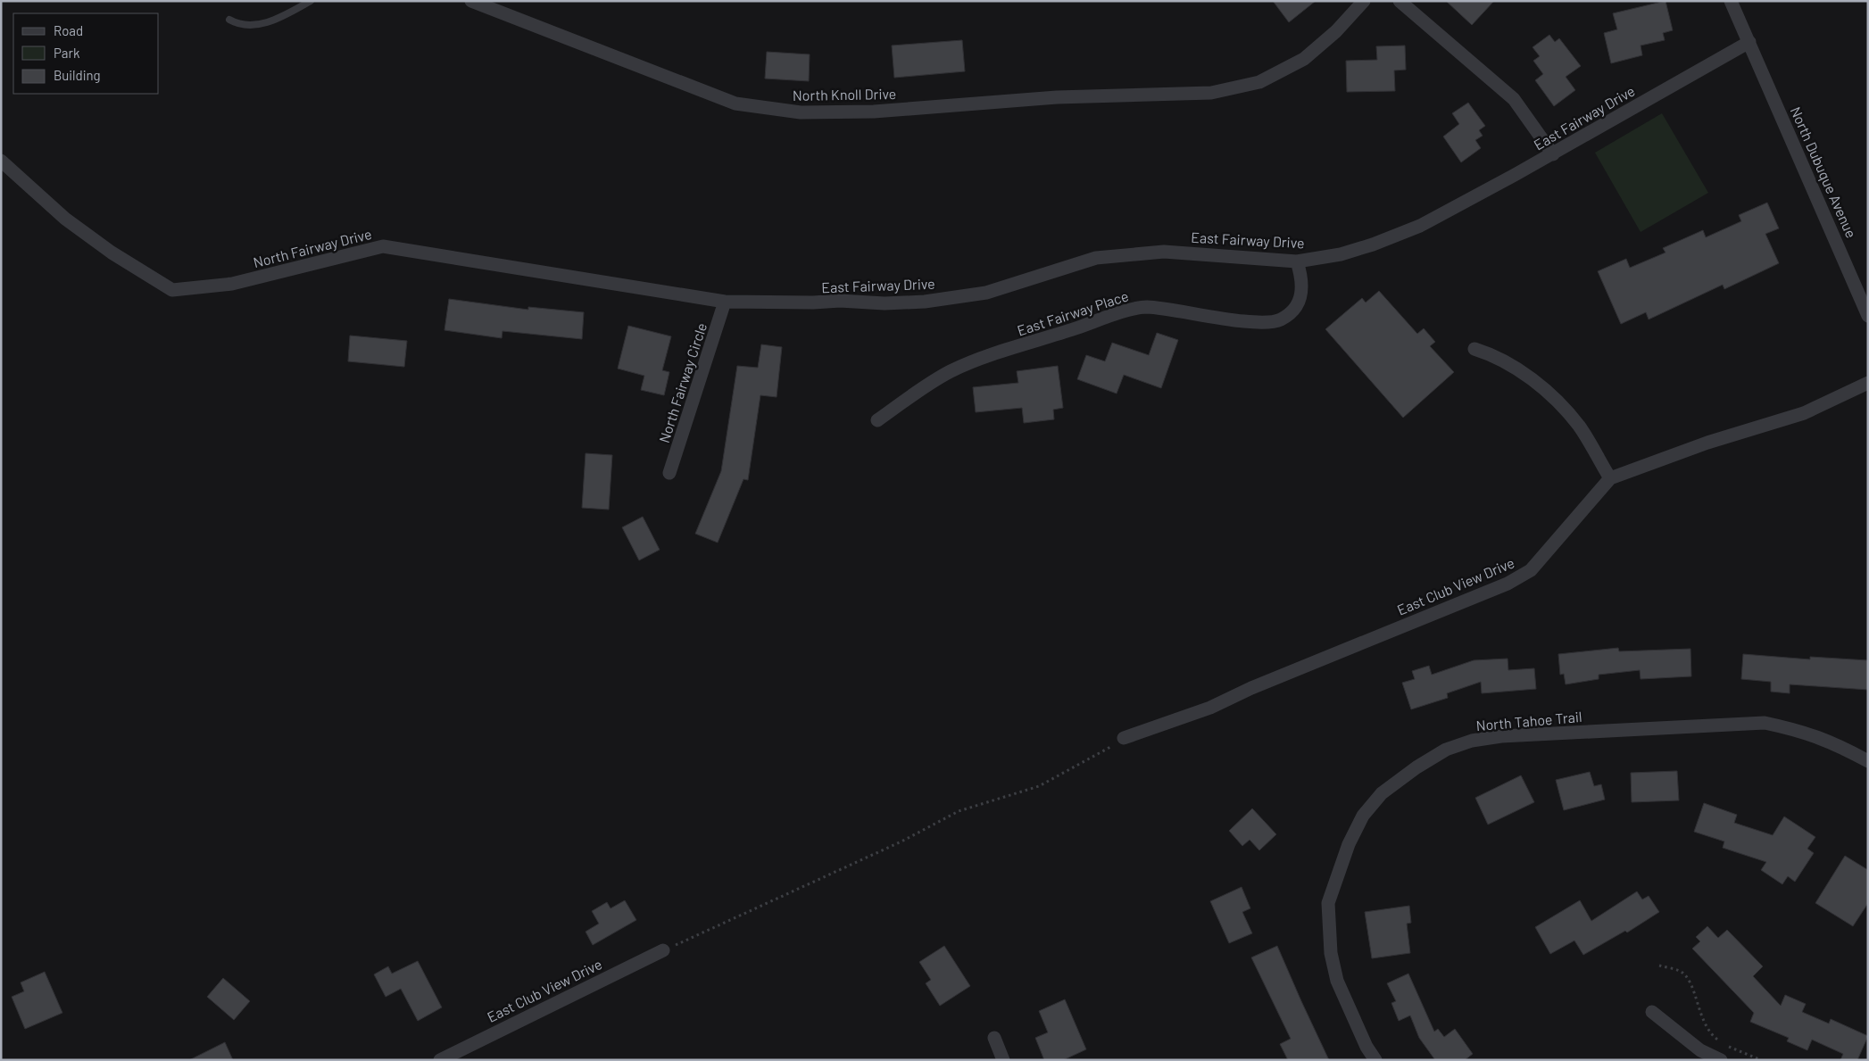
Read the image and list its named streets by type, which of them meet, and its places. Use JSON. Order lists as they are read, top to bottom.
{
  "streets": {
    "street": [
      "North Knoll Drive",
      "East Fairway Drive",
      "North Dubuque Avenue",
      "North Fairway Drive",
      "East Fairway Place",
      "North Fairway Circle",
      "East Club View Drive",
      "North Tahoe Trail"
    ]
  },
  "crossings": [
    ["East Fairway Drive", "North Dubuque Avenue"],
    ["East Fairway Drive", "North Fairway Drive"],
    ["East Fairway Drive", "East Fairway Place"],
    ["East Fairway Drive", "North Fairway Circle"],
    ["North Fairway Drive", "North Fairway Circle"]
  ],
  "legend": ["Road", "Park", "Building"]
}
